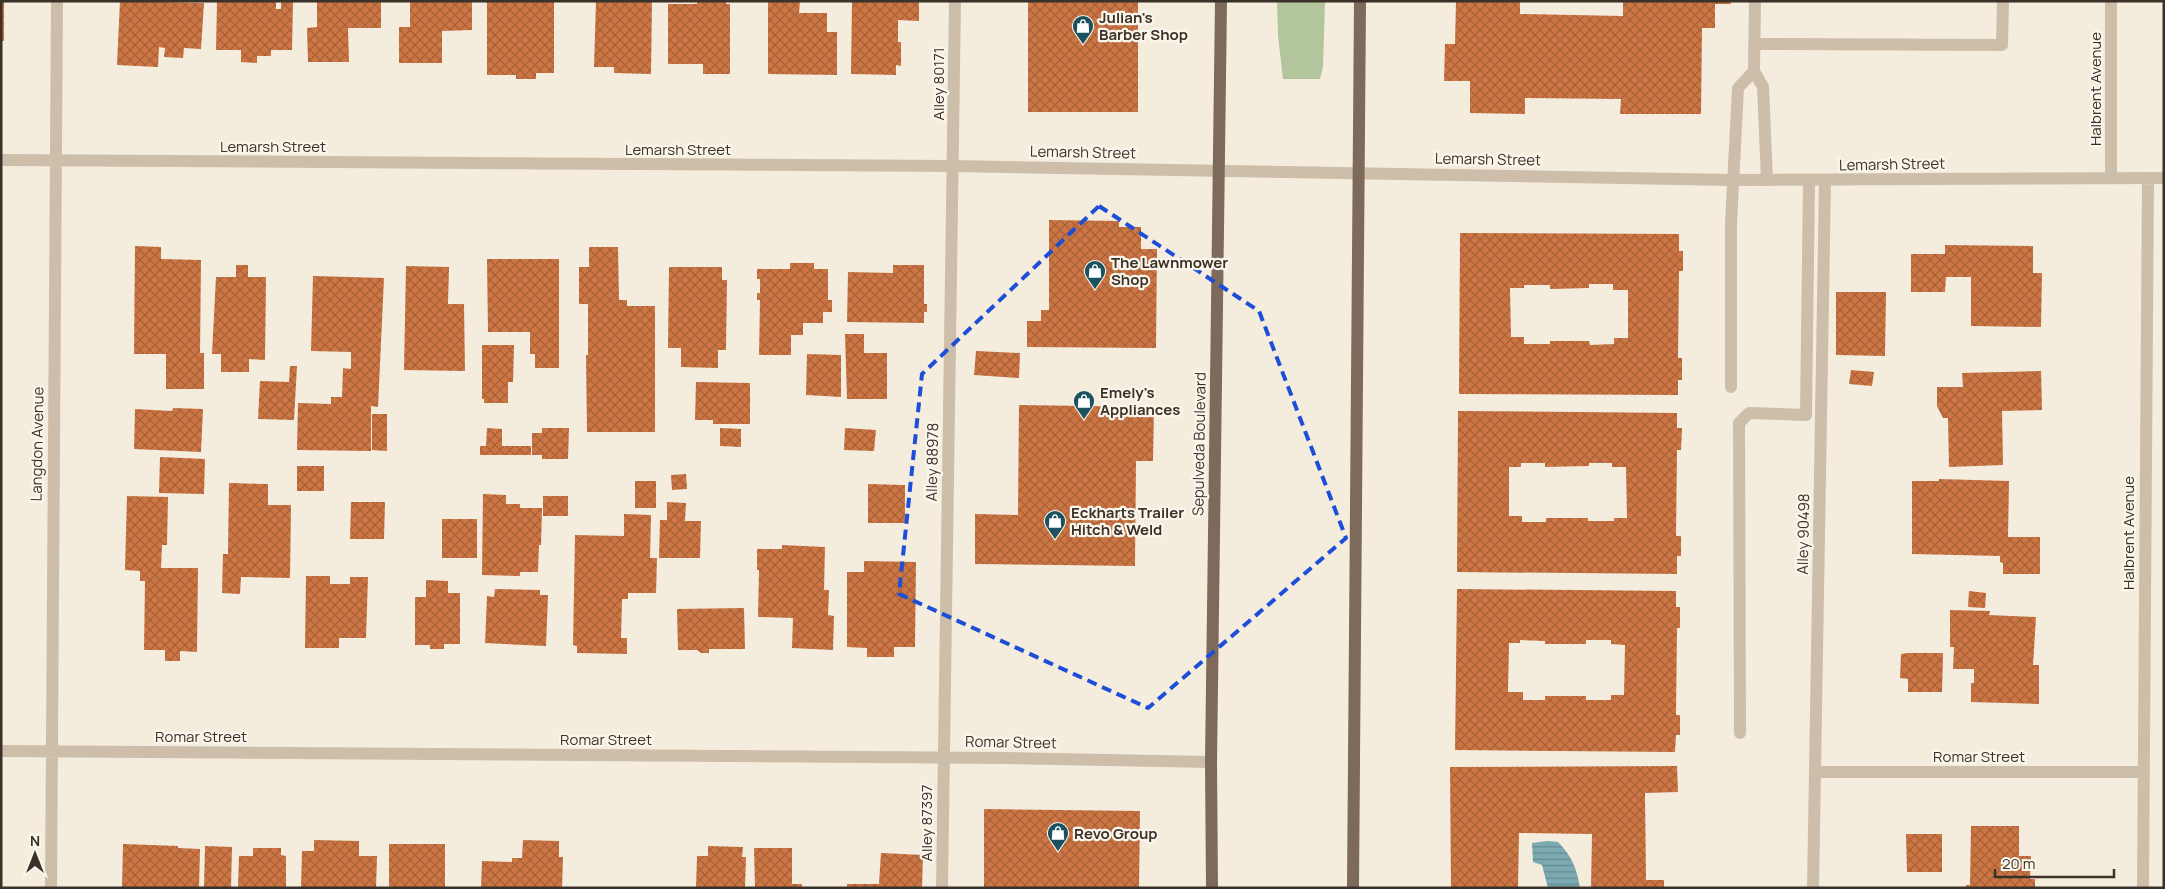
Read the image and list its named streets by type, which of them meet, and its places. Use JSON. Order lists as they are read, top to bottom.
{
  "streets": {
    "main road": ["Sepulveda Boulevard"],
    "street": [
      "Alley 80171",
      "Halbrent Avenue",
      "Lemarsh Street",
      "Langdon Avenue",
      "Alley 88978",
      "Alley 90498",
      "Romar Street",
      "Alley 87397"
    ]
  },
  "crossings": [
    ["Alley 80171", "Lemarsh Street"],
    ["Alley 80171", "Alley 88978"],
    ["Halbrent Avenue", "Lemarsh Street"],
    ["Halbrent Avenue", "Romar Street"],
    ["Lemarsh Street", "Langdon Avenue"],
    ["Lemarsh Street", "Sepulveda Boulevard"],
    ["Lemarsh Street", "Alley 88978"],
    ["Lemarsh Street", "Alley 90498"],
    ["Langdon Avenue", "Romar Street"],
    ["Sepulveda Boulevard", "Romar Street"],
    ["Alley 88978", "Romar Street"],
    ["Alley 88978", "Alley 87397"],
    ["Alley 90498", "Romar Street"],
    ["Romar Street", "Alley 87397"]
  ],
  "places": {
    "shop": [
      "Julian's Barber Shop",
      "The Lawnmower Shop",
      "Emely's Appliances",
      "Eckharts Trailer Hitch & Weld",
      "Revo Group"
    ]
  },
  "scale_bar": "20 m",
  "north": "top"
}
